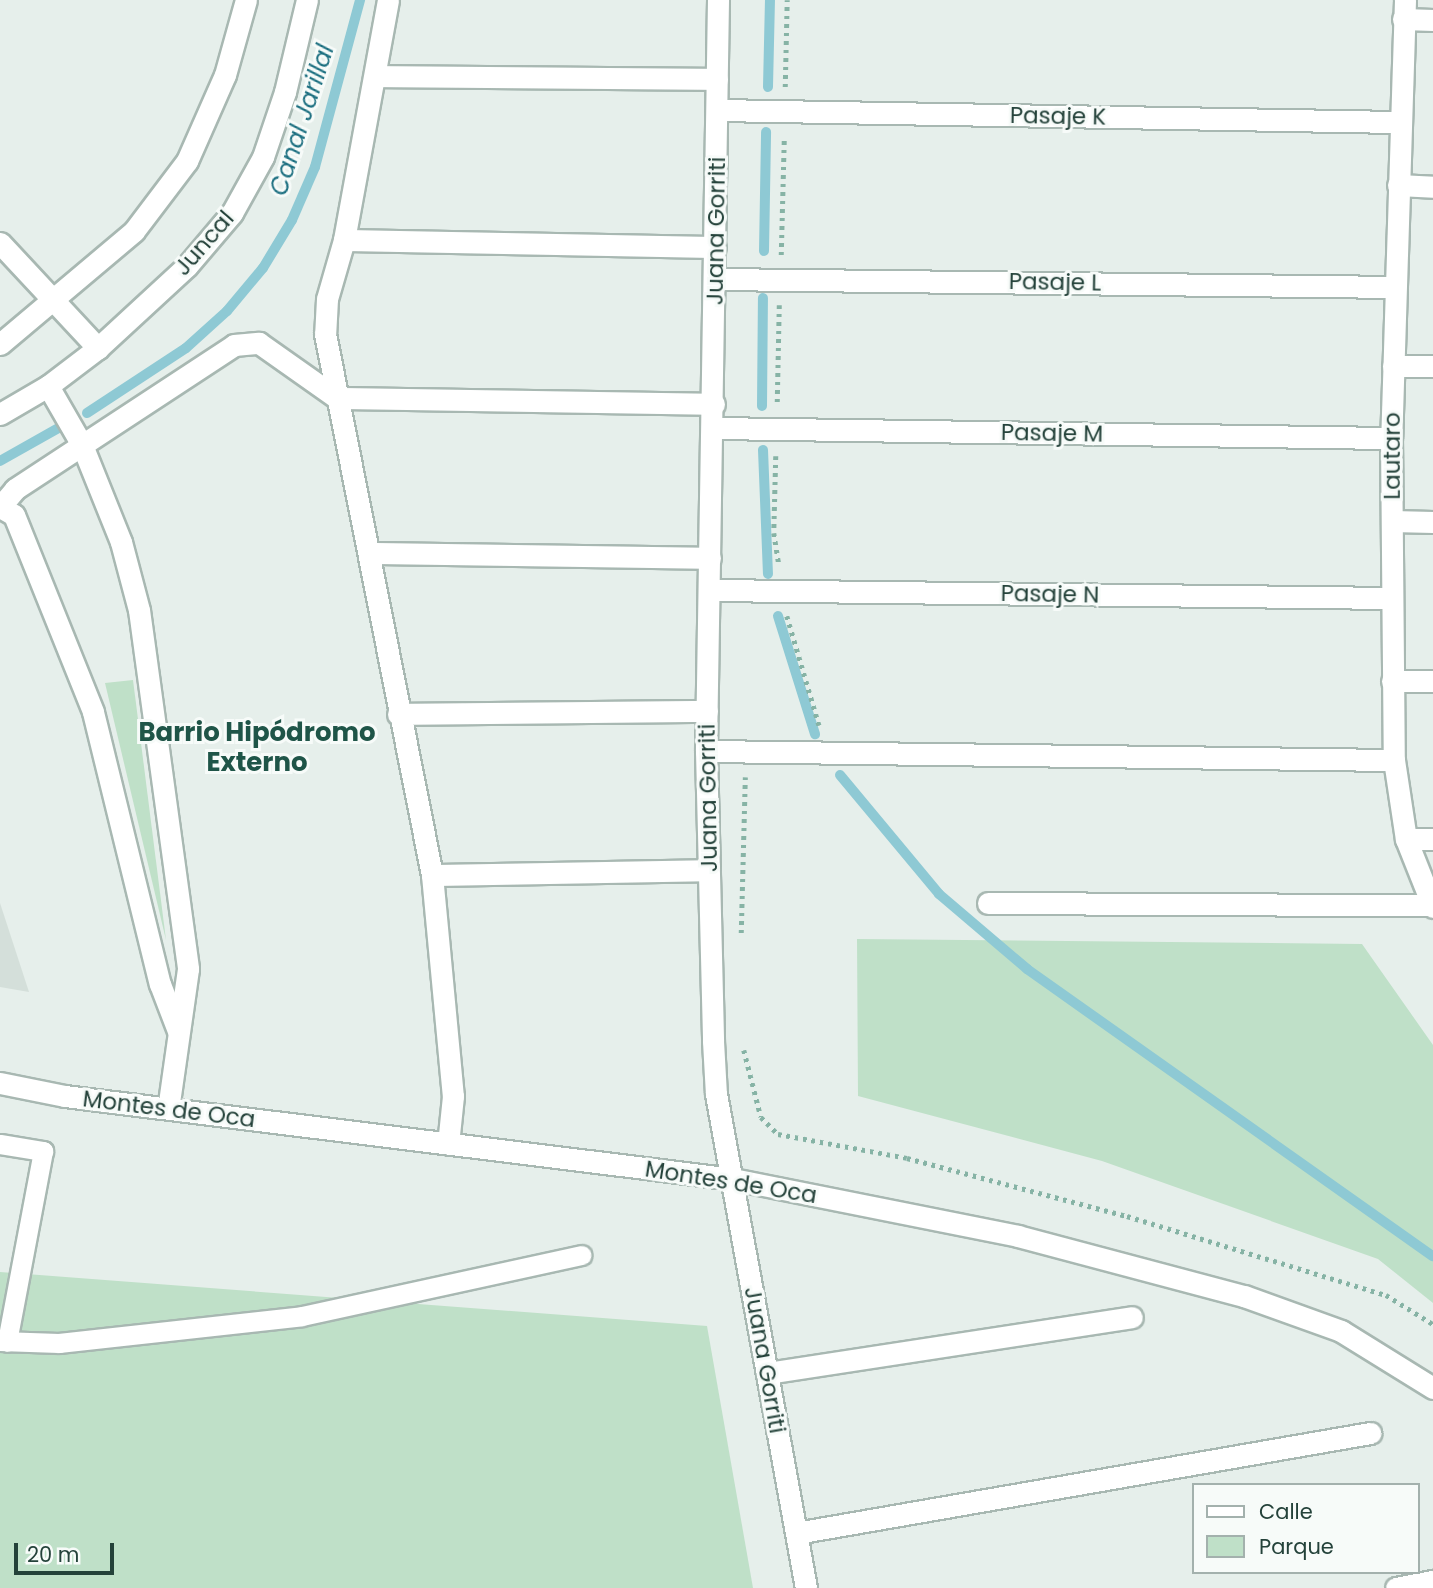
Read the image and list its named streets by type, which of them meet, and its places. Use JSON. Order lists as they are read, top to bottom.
{
  "streets": {
    "street": [
      "Pasaje K",
      "Juana Gorriti",
      "Juncal",
      "Pasaje L",
      "Pasaje M",
      "Lautaro",
      "Pasaje N",
      "Montes de Oca"
    ]
  },
  "crossings": [
    ["Pasaje K", "Juana Gorriti"],
    ["Pasaje K", "Lautaro"],
    ["Juana Gorriti", "Pasaje L"],
    ["Juana Gorriti", "Pasaje M"],
    ["Juana Gorriti", "Pasaje N"],
    ["Juana Gorriti", "Montes de Oca"],
    ["Pasaje L", "Lautaro"],
    ["Pasaje M", "Lautaro"],
    ["Lautaro", "Pasaje N"]
  ],
  "districts": ["Barrio Hipódromo Externo"],
  "water": ["Canal Jarillal"],
  "legend": ["Calle", "Parque"],
  "scale_bar": "20 m"
}
